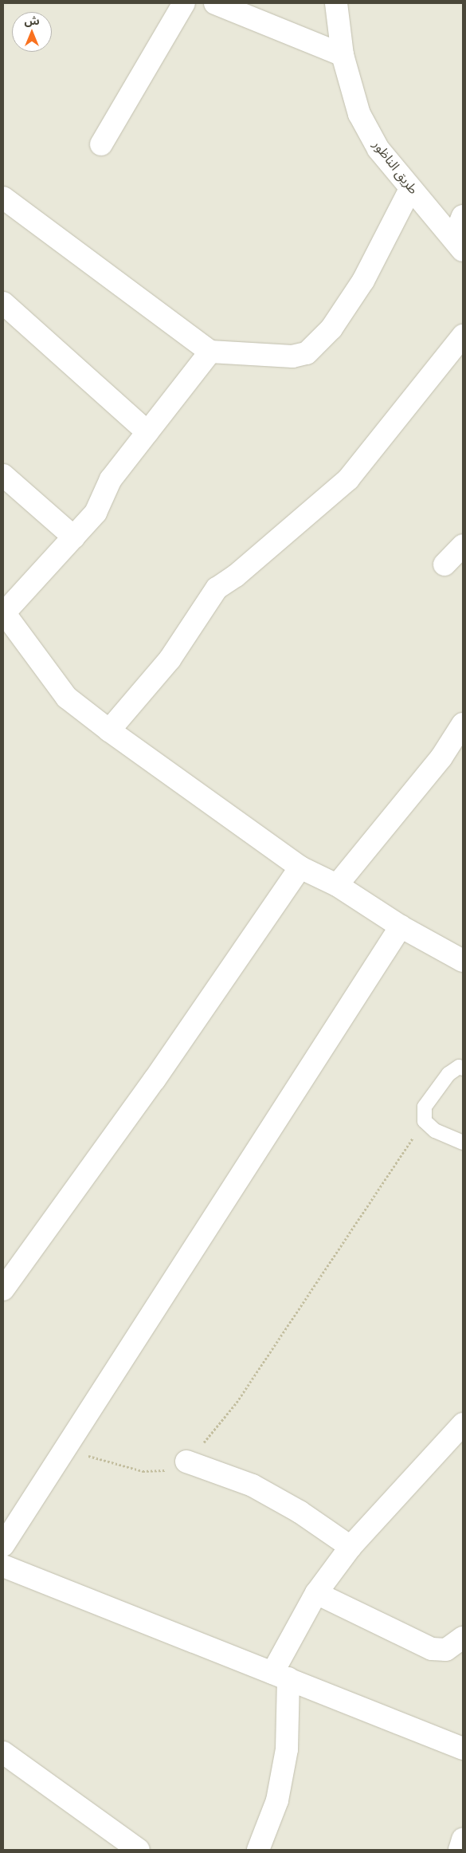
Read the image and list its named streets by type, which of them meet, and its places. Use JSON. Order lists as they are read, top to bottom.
{
  "streets": {
    "street": ["طريق الناظور"]
  },
  "north": "top"
}
